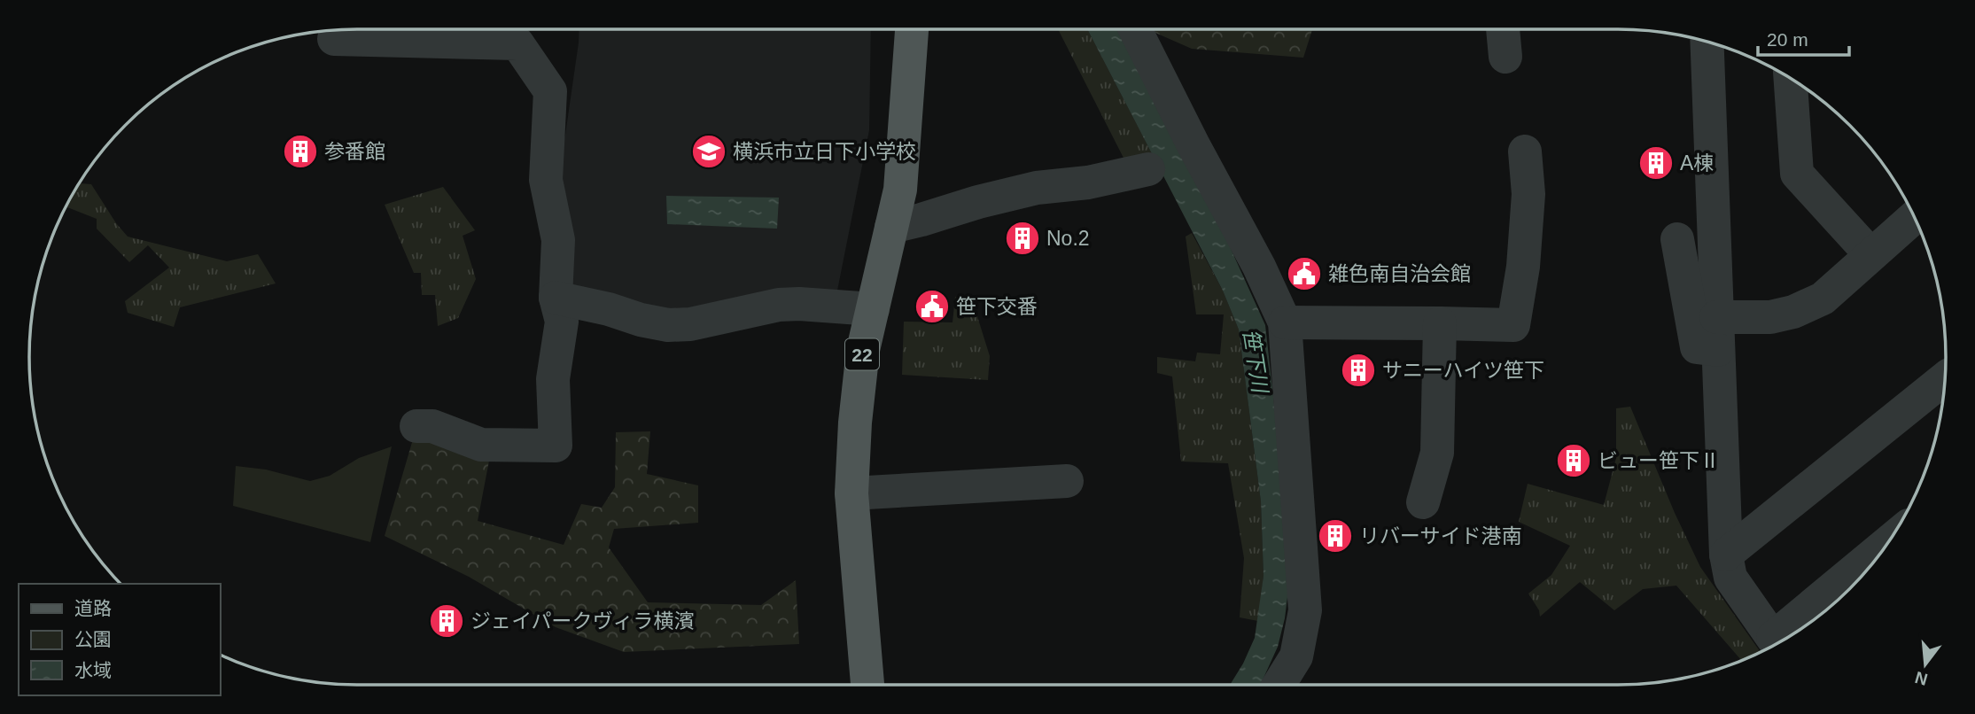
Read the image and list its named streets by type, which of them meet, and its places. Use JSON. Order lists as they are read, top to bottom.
{
  "streets": {
    "main road": ["22"]
  },
  "water": ["笹下川"],
  "places": {
    "building": [
      "参番館",
      "A棟",
      "No.2",
      "サニーハイツ笹下",
      "ビュー笹下Ⅱ",
      "リバーサイド港南",
      "ジェイパークヴィラ横濱"
    ],
    "school or university": ["横浜市立日下小学校"],
    "public building": ["雑色南自治会館", "笹下交番"]
  },
  "legend": ["道路", "公園", "水域"],
  "scale_bar": "20 m",
  "north": "bottom"
}
